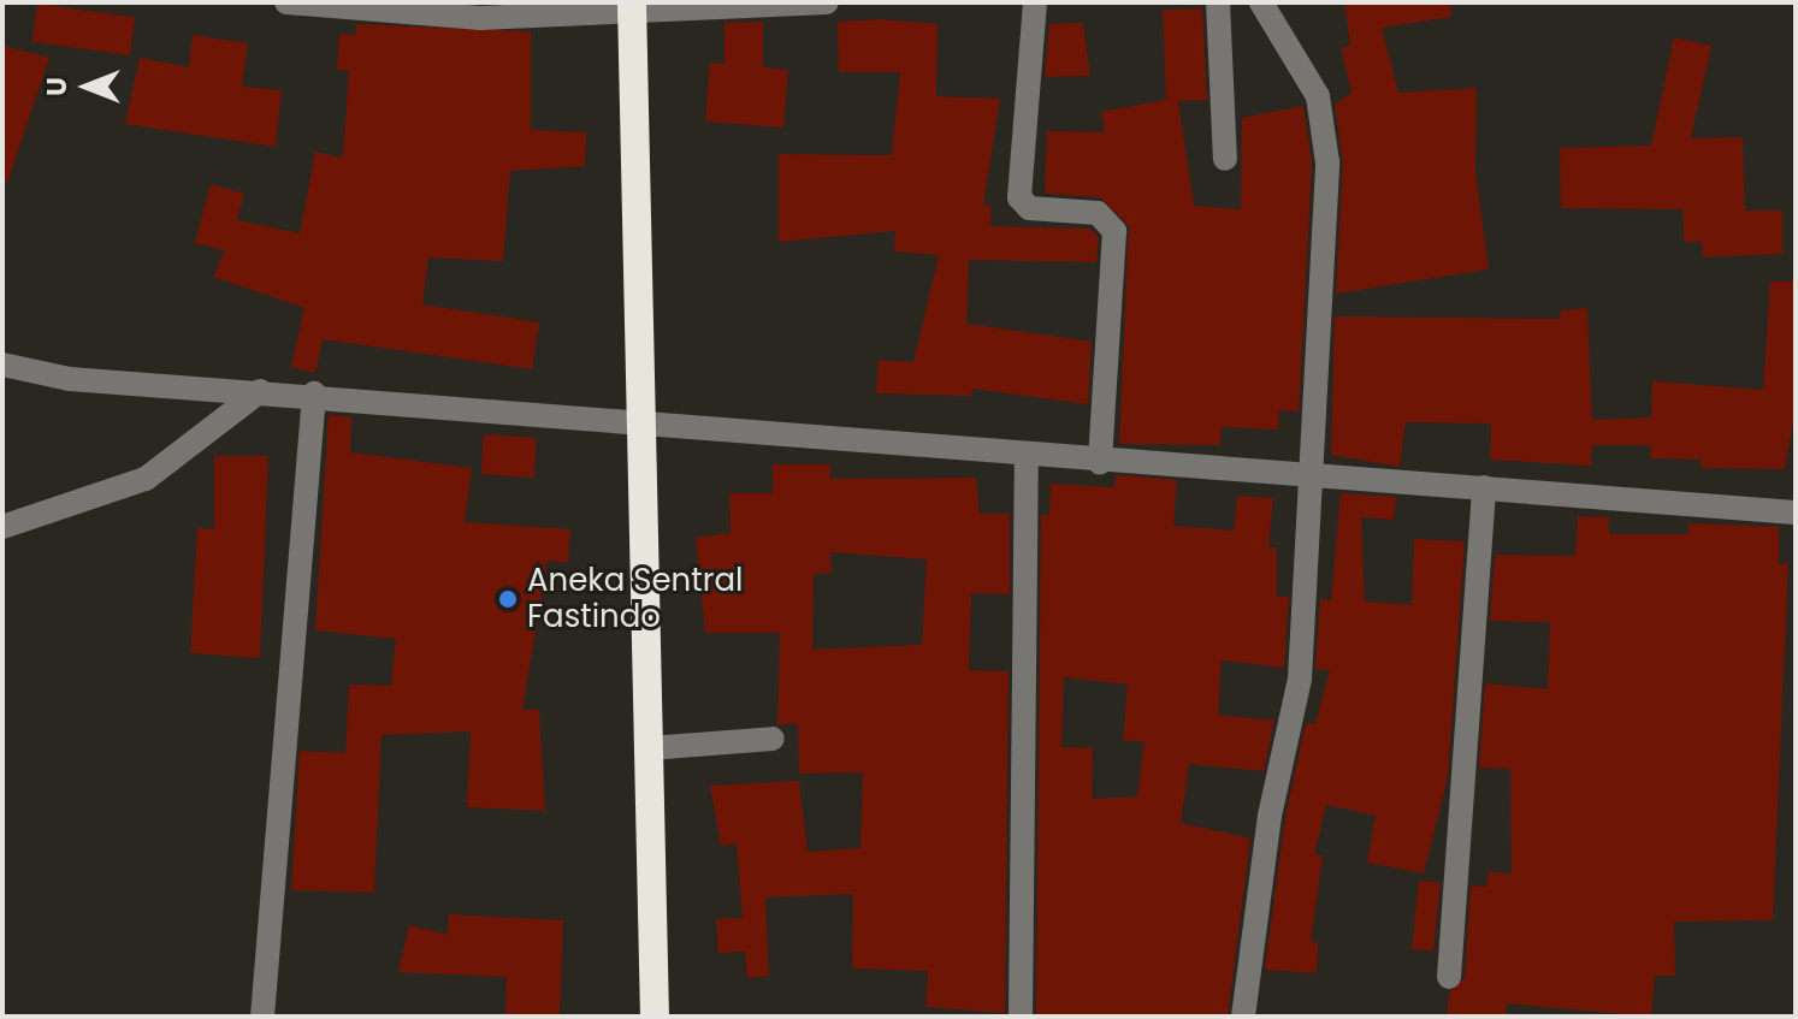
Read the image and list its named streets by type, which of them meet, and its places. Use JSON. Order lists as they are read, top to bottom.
{
  "places": ["Aneka Sentral Fastindo"],
  "north": "left"
}
